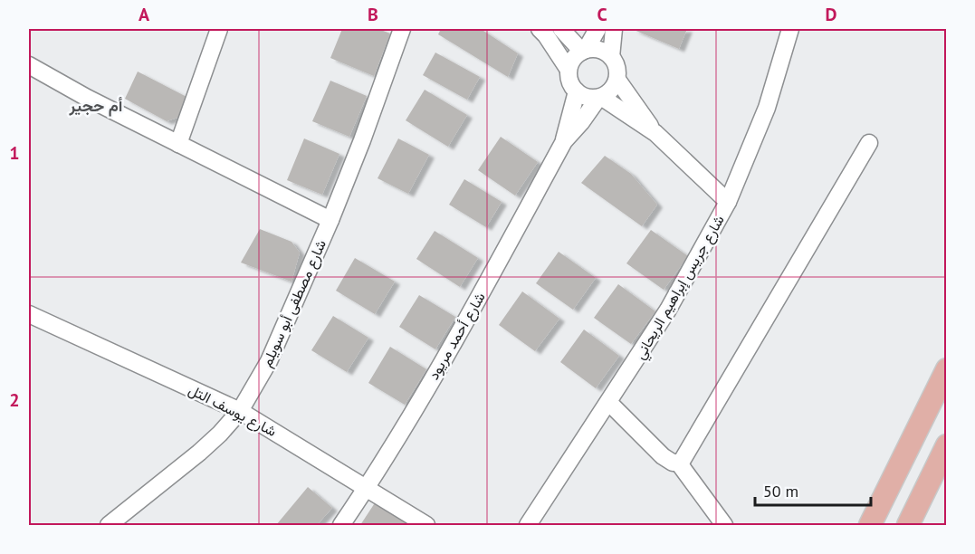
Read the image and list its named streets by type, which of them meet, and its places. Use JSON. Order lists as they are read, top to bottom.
{
  "streets": {
    "street": [
      "شارع جريس إبراهيم الريحاني",
      "شارع مصطفى أبو سويلم",
      "شارع أحمد مريود",
      "شارع يوسف التل"
    ]
  },
  "crossings": [
    ["شارع مصطفى أبو سويلم", "شارع يوسف التل"],
    ["شارع أحمد مريود", "شارع يوسف التل"]
  ],
  "districts": ["أم حجير"],
  "scale_bar": "50 m",
  "grid": {
    "columns": [
      "A",
      "B",
      "C",
      "D"
    ],
    "rows": ["1", "2"]
  }
}
